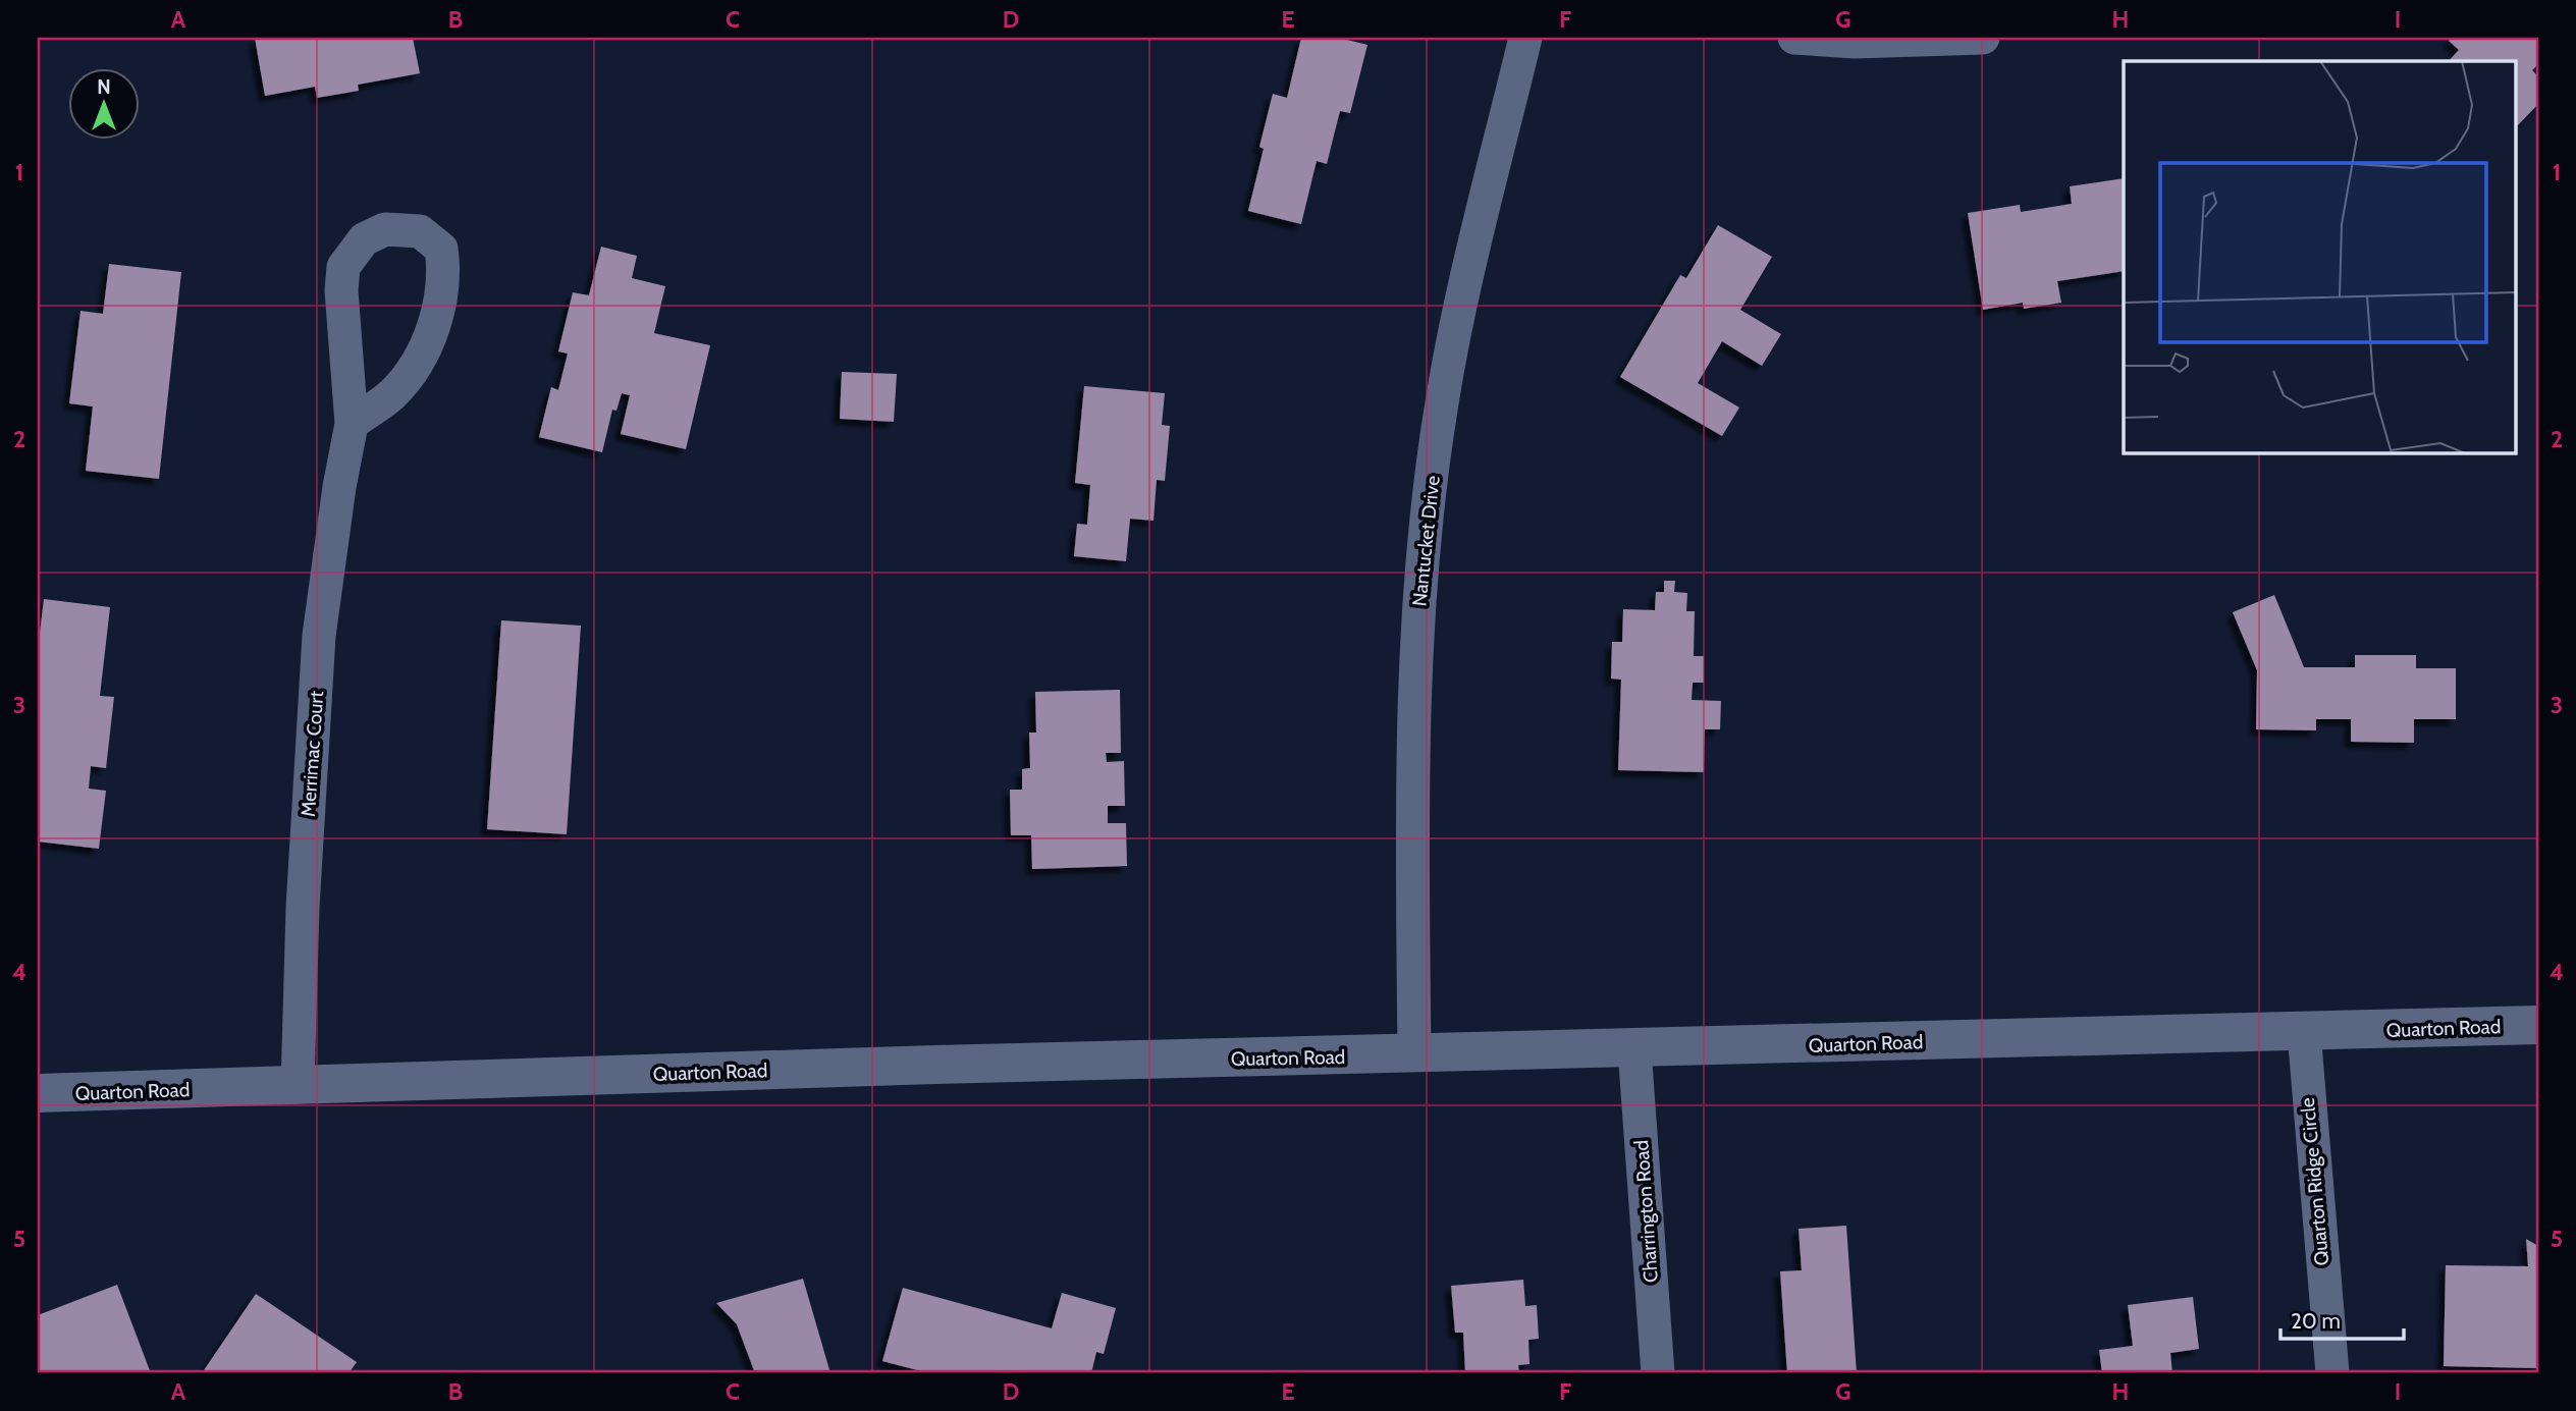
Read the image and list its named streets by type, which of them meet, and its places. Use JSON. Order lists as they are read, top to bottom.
{
  "streets": {
    "street": [
      "Nantucket Drive",
      "Merrimac Court",
      "Quarton Road",
      "Quarton Ridge Circle",
      "Charrington Road"
    ]
  },
  "crossings": [
    ["Nantucket Drive", "Quarton Road"],
    ["Merrimac Court", "Quarton Road"],
    ["Quarton Road", "Quarton Ridge Circle"],
    ["Quarton Road", "Charrington Road"]
  ],
  "scale_bar": "20 m",
  "north": "top",
  "grid": {
    "columns": [
      "A",
      "B",
      "C",
      "D",
      "E",
      "F",
      "G",
      "H",
      "I"
    ],
    "rows": [
      "1",
      "2",
      "3",
      "4",
      "5"
    ]
  }
}
